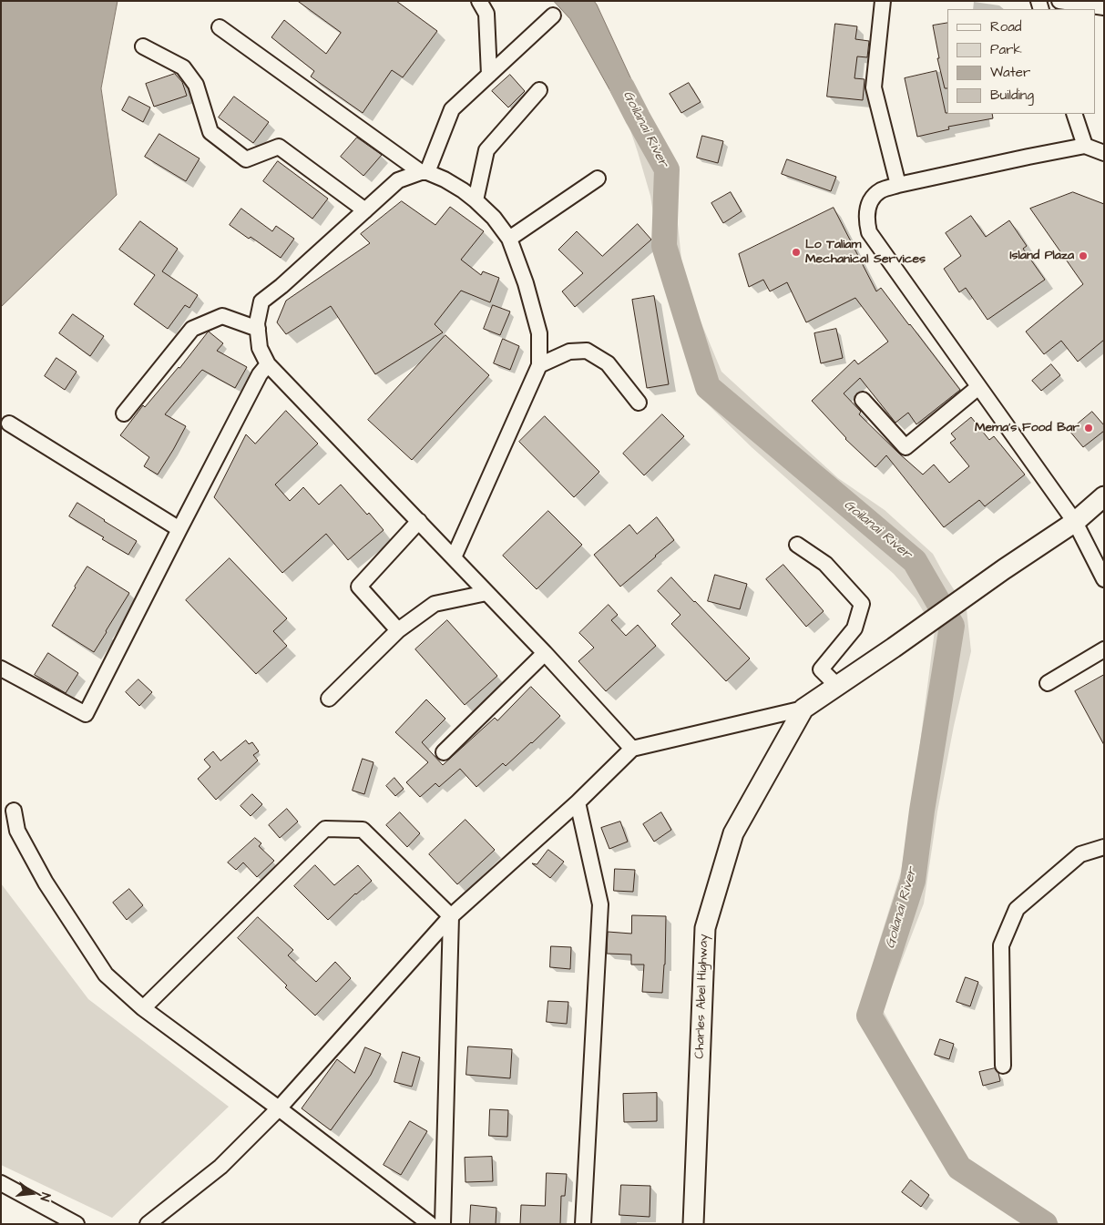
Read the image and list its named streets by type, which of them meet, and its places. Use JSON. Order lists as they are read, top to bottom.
{
  "streets": {
    "main road": ["Charles Abel Highway"]
  },
  "water": ["Goilanai River"],
  "places": ["Lo Taliam Mechanical Services", "Island Plaza", "Mema's Food Bar"],
  "legend": [
    "Road",
    "Park",
    "Water",
    "Building"
  ],
  "north": "right"
}
